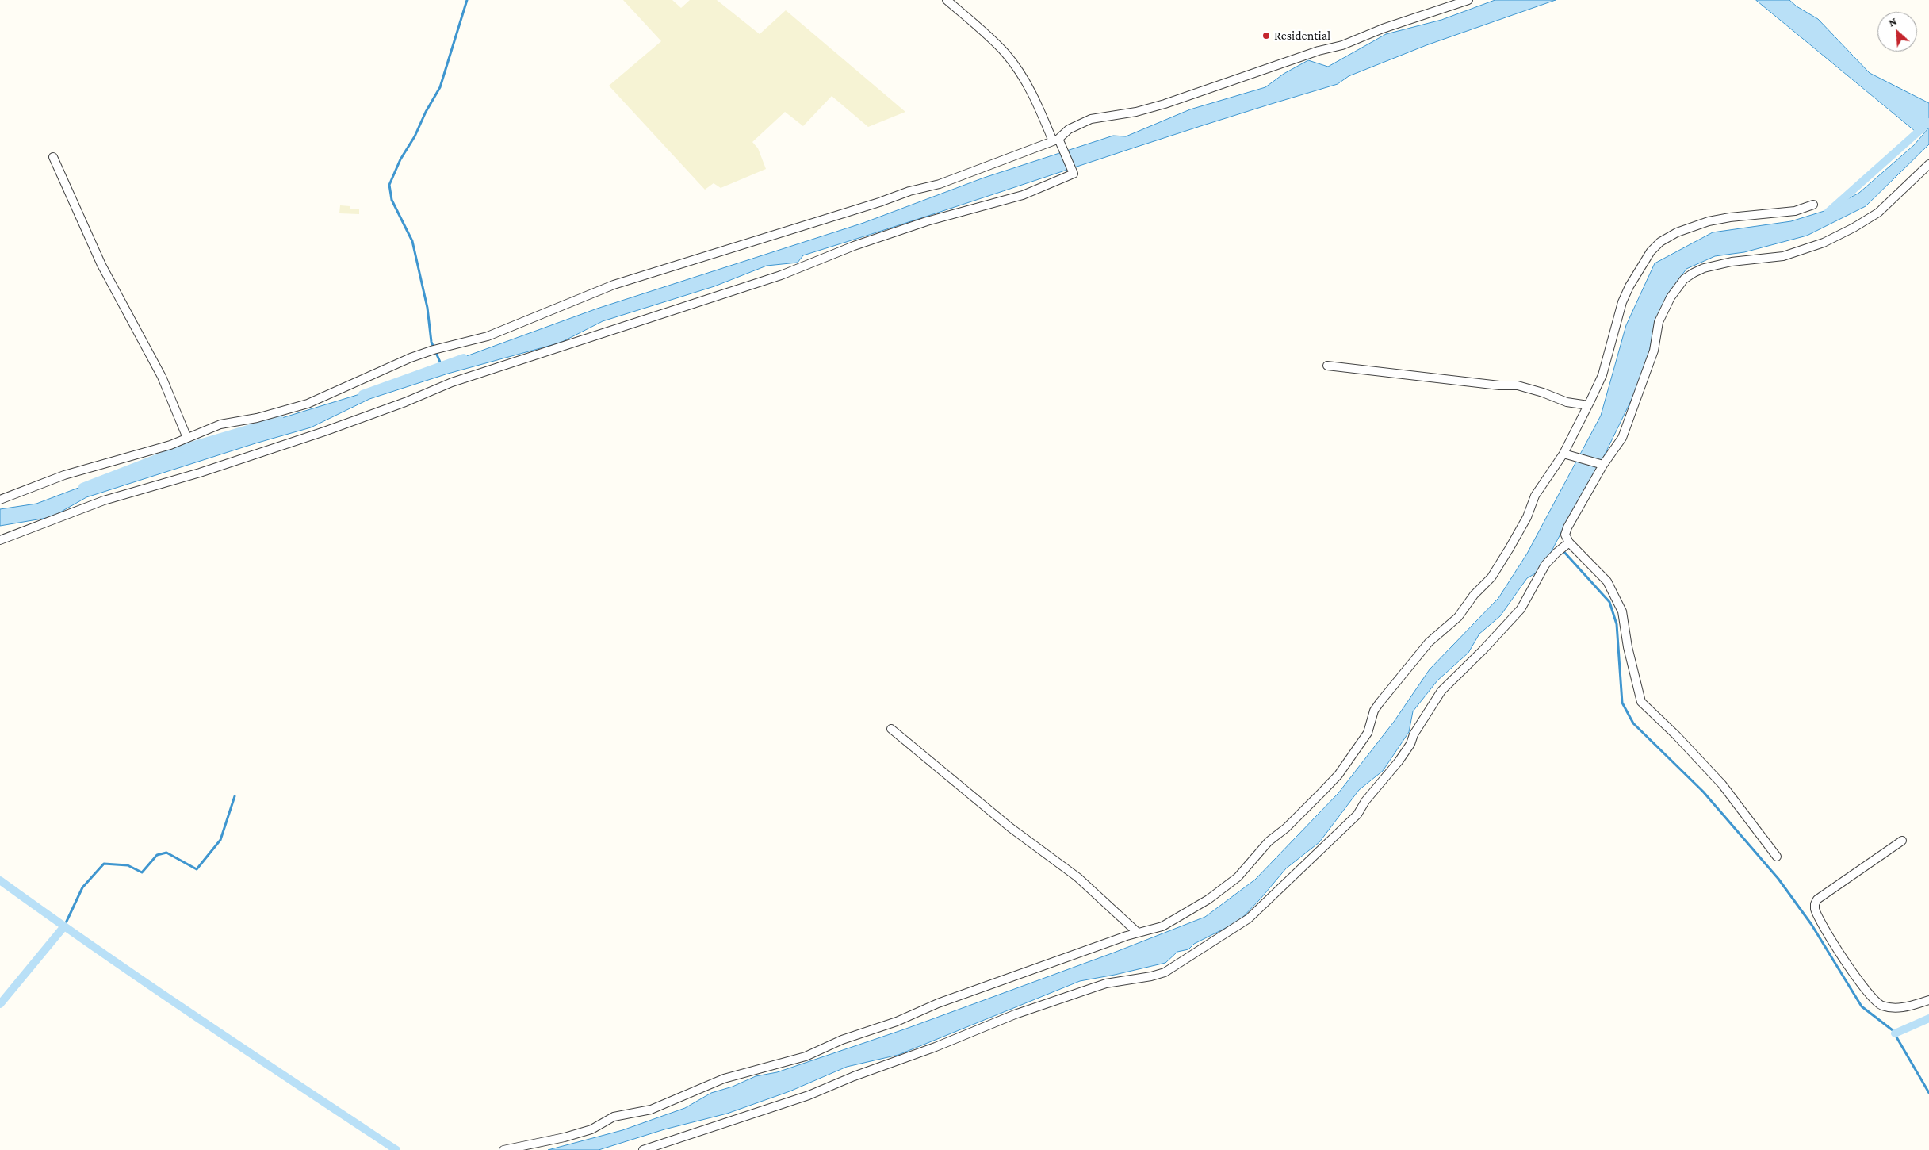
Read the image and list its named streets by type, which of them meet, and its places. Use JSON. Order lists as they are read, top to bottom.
{
  "places": ["Residential"],
  "north": "top left"
}
